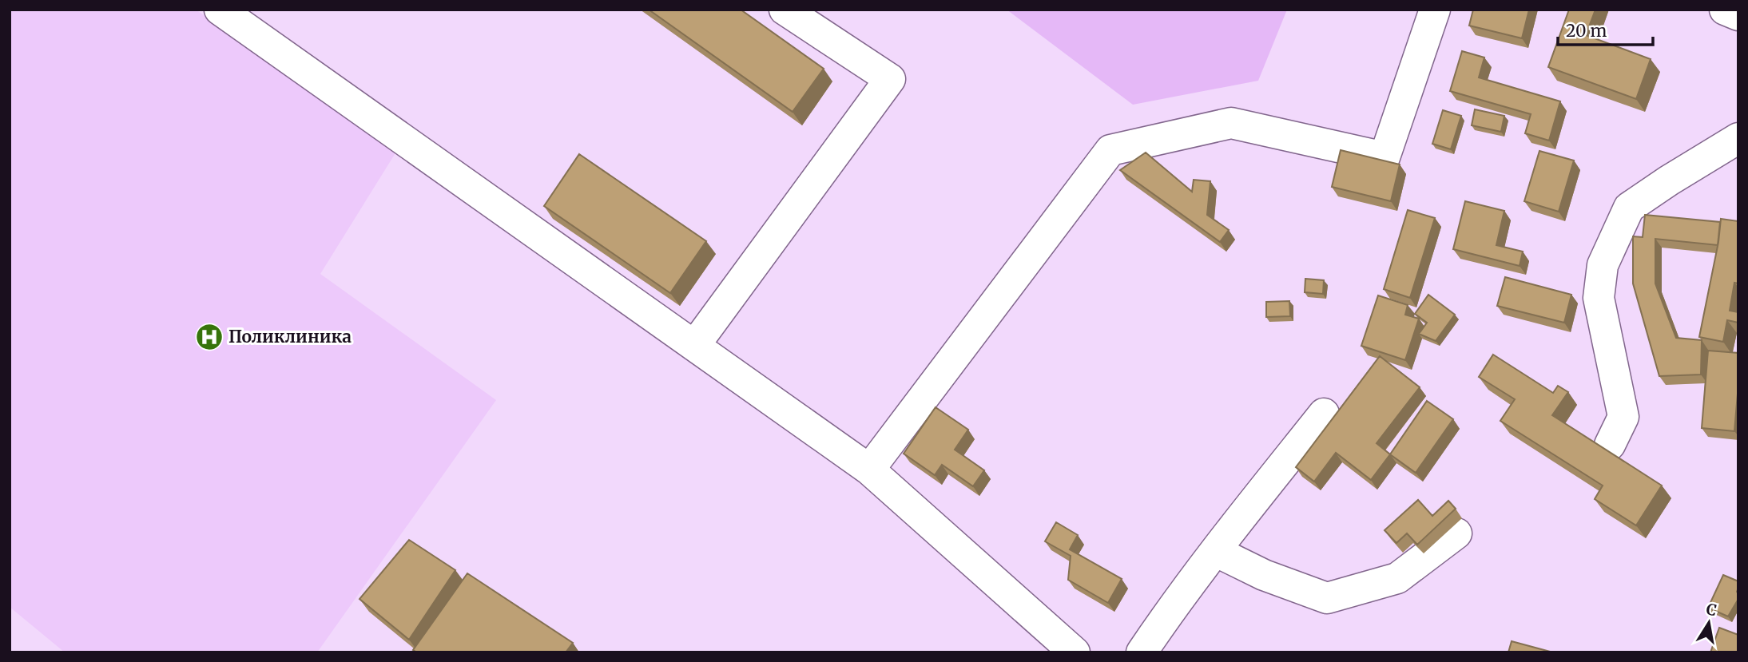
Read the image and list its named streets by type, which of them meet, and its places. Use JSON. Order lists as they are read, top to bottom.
{
  "places": {
    "hospital": ["Поликлиника"]
  },
  "scale_bar": "20 m",
  "north": "top"
}
